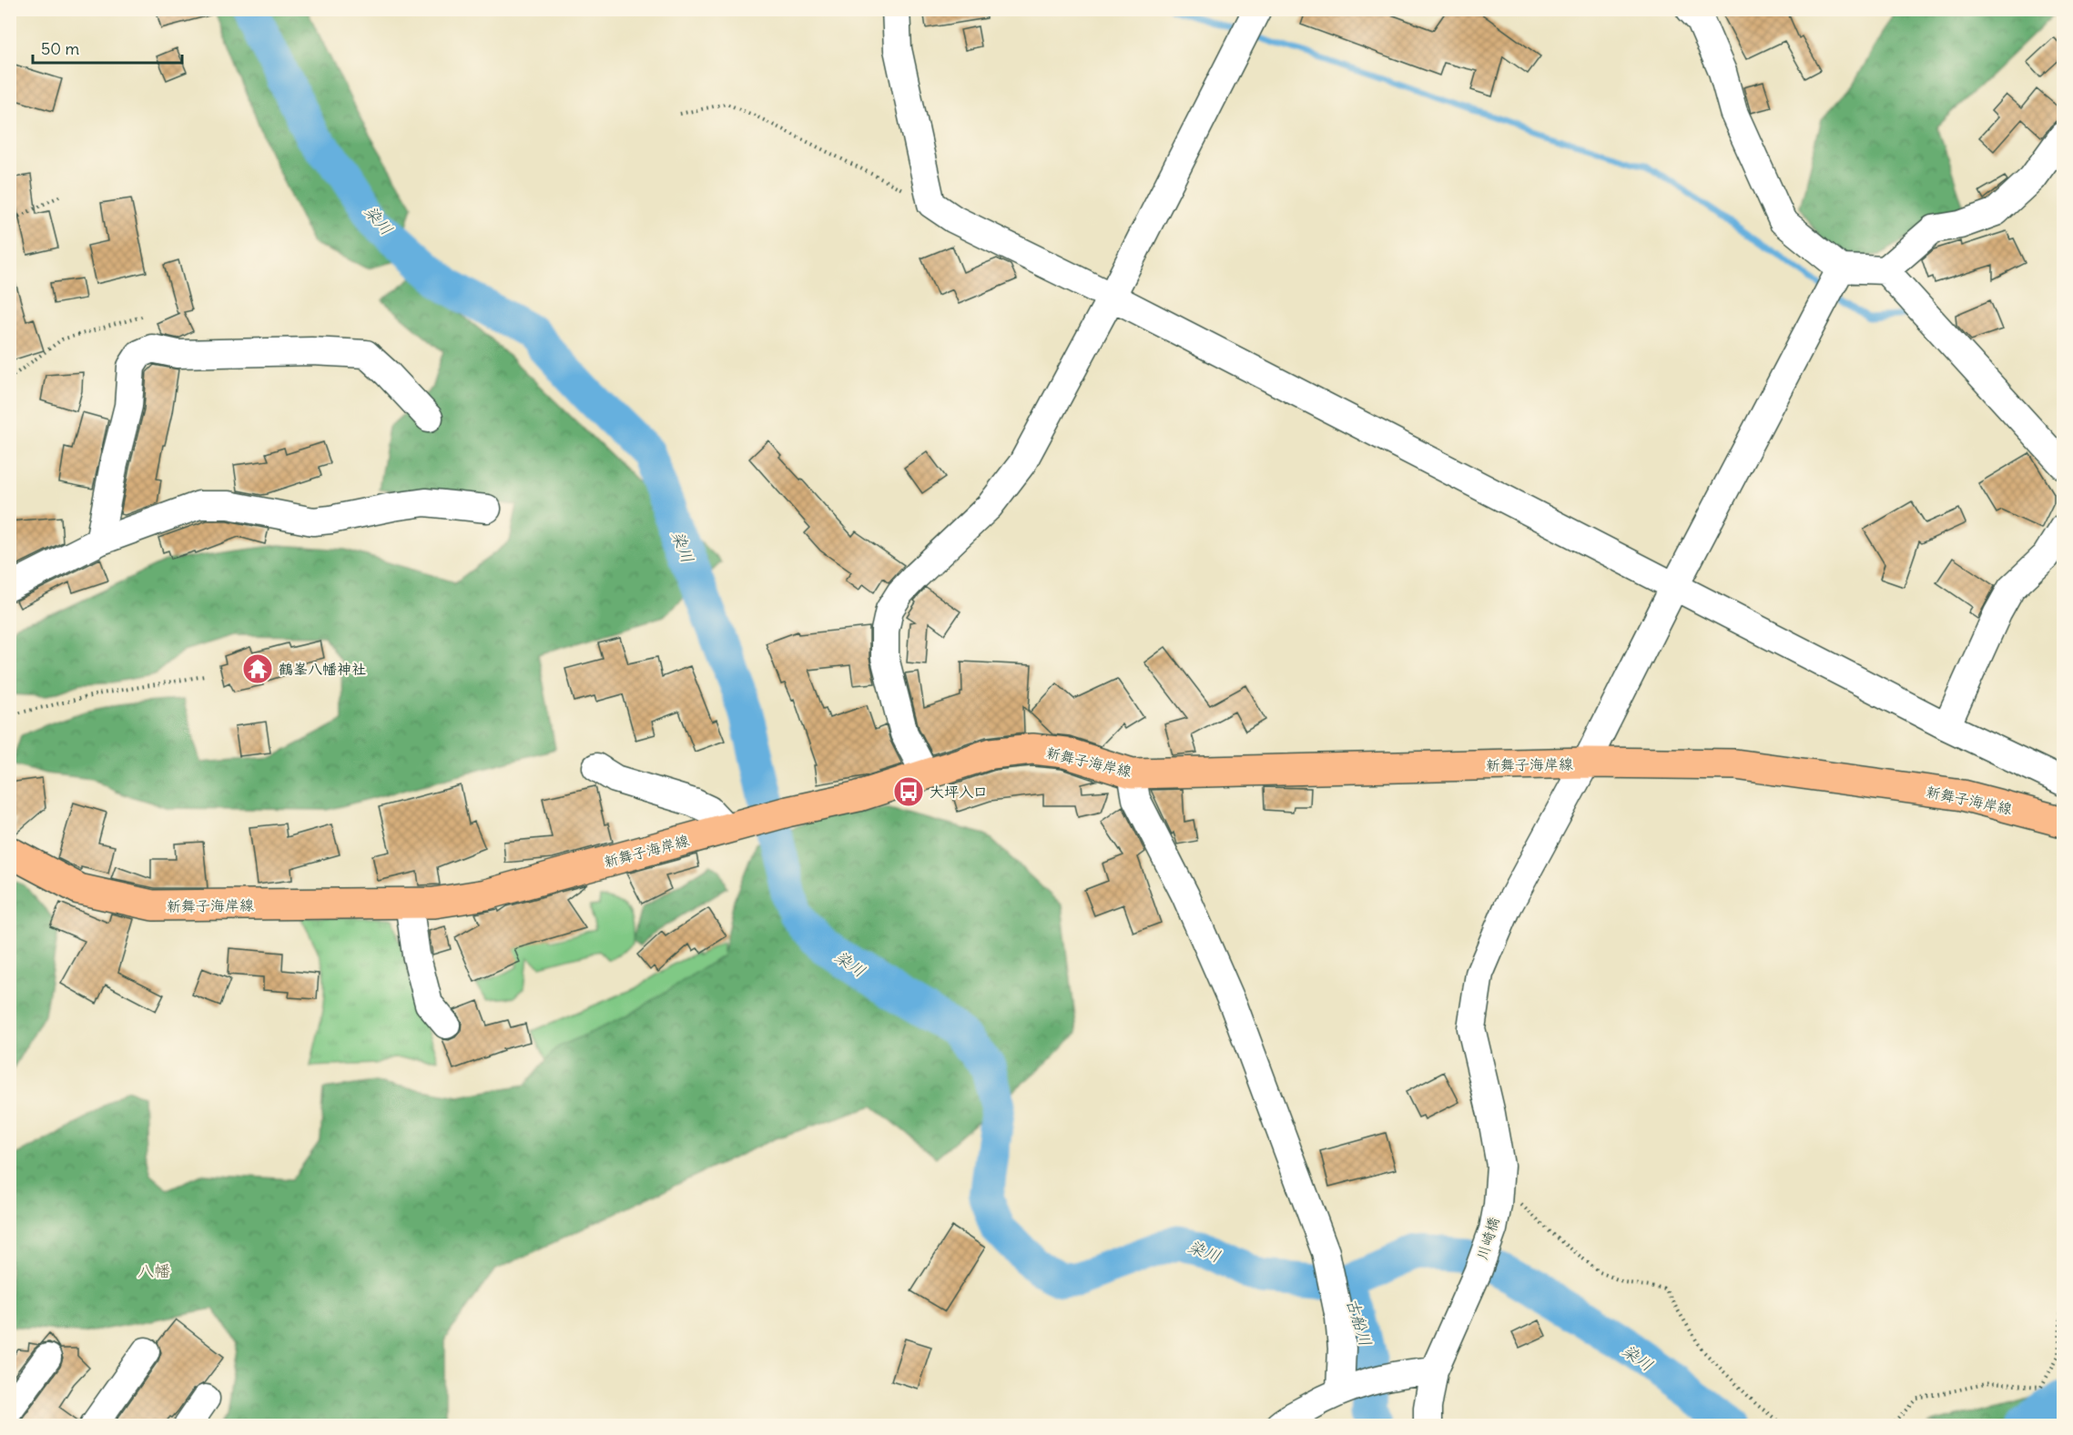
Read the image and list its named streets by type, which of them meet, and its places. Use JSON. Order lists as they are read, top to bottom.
{
  "streets": {
    "main road": ["新舞子海岸線"],
    "street": ["川崎橋"]
  },
  "crossings": [
    ["新舞子海岸線", "川崎橋"]
  ],
  "districts": ["八幡"],
  "water": ["染川", "古船川"],
  "places": {
    "temple": ["鶴峯八幡神社"],
    "bus stop": ["大坪入口"]
  },
  "scale_bar": "50 m"
}
